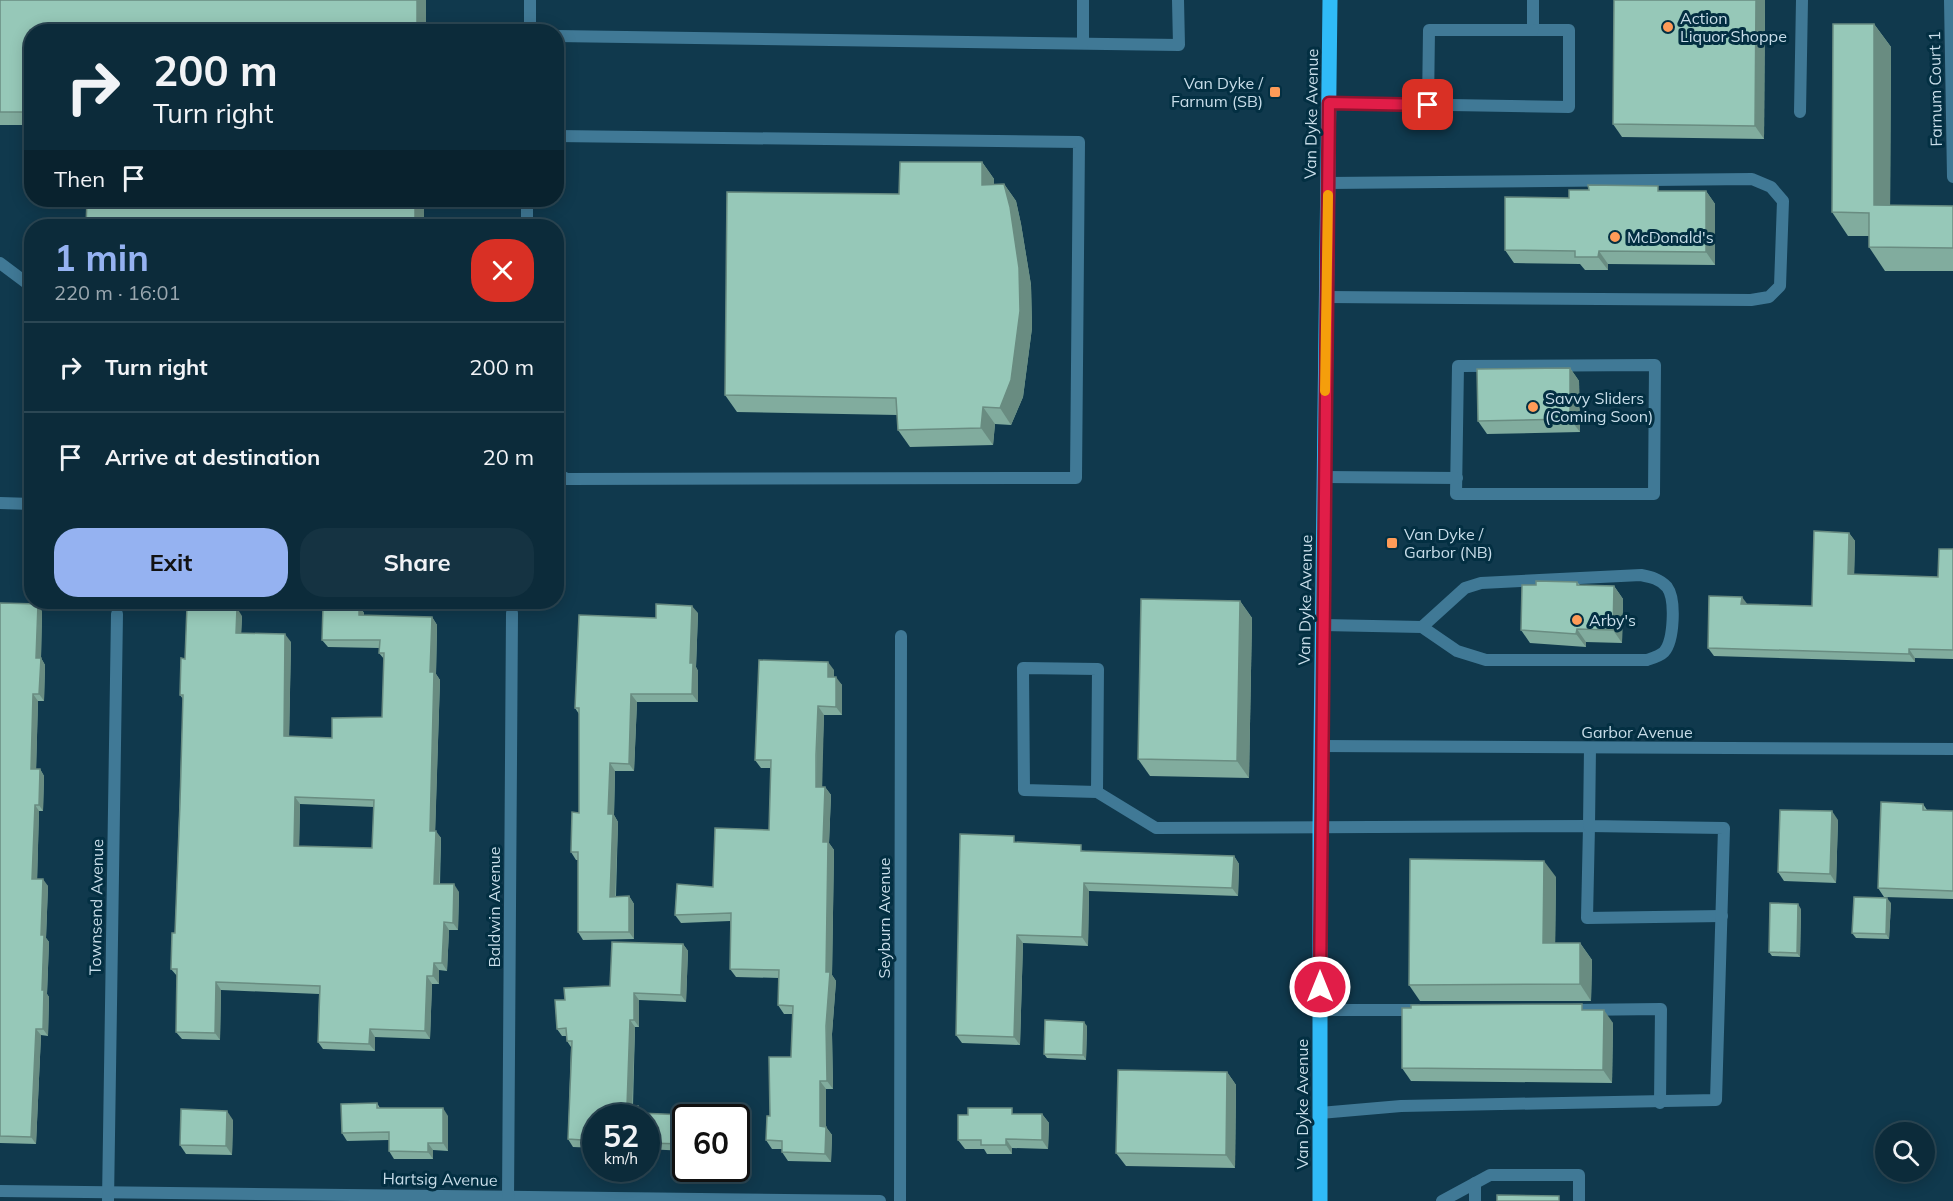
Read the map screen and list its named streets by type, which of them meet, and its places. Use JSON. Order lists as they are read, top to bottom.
{
  "streets": {
    "main road": ["Van Dyke Avenue"],
    "street": [
      "Farnum Court 1",
      "Garbor Avenue",
      "Townsend Avenue",
      "Baldwin Avenue",
      "Seyburn Avenue",
      "Hartsig Avenue"
    ]
  },
  "crossings": [
    ["Van Dyke Avenue", "Garbor Avenue"],
    ["Townsend Avenue", "Hartsig Avenue"],
    ["Baldwin Avenue", "Hartsig Avenue"]
  ],
  "places": {
    "other": [
      "Action Liquor Shoppe",
      "McDonald's",
      "Savvy Sliders (Coming Soon)",
      "Arby's"
    ],
    "transit": ["Van Dyke / Farnum (SB)", "Van Dyke / Garbor (NB)"]
  },
  "page": {
    "turn": ["200 m", "Turn right"],
    "then": "Then",
    "heading": ["1 min", "220 m · 16:01"],
    "list": [
      {
        "name": "Turn right",
        "value": "200 m"
      },
      {
        "name": "Arrive at destination",
        "value": "20 m"
      }
    ],
    "buttons": ["Exit", "Share"],
    "speed": "52 km/h",
    "limit": "60"
  }
}
